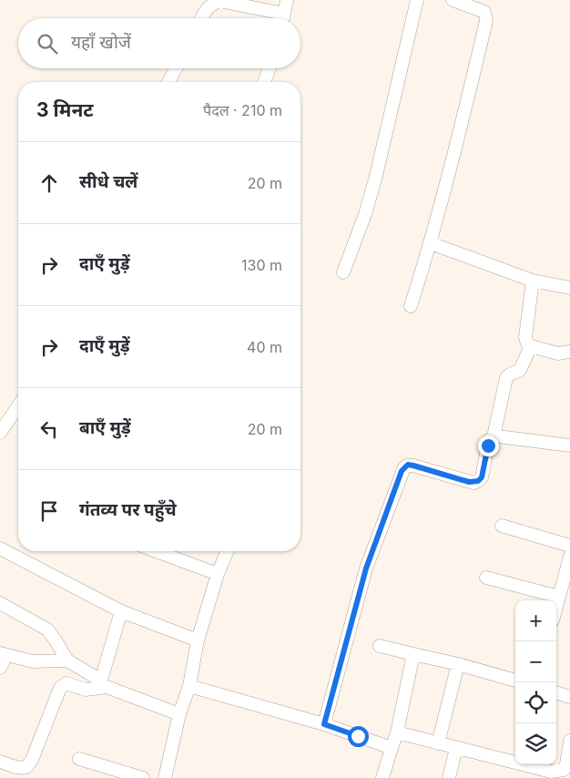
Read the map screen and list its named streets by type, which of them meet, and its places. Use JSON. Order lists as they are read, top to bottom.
{
  "page": {
    "search": "यहाँ खोजें",
    "heading": ["3 मिनट", "पैदल · 210 m"],
    "list": [
      ["सीधे चलें", "20 m"],
      ["दाएँ मुड़ें", "130 m"],
      ["दाएँ मुड़ें", "40 m"],
      ["बाएँ मुड़ें", "20 m"],
      "गंतव्य पर पहुँचे"
    ],
    "map_buttons": ["+", "−"]
  }
}
